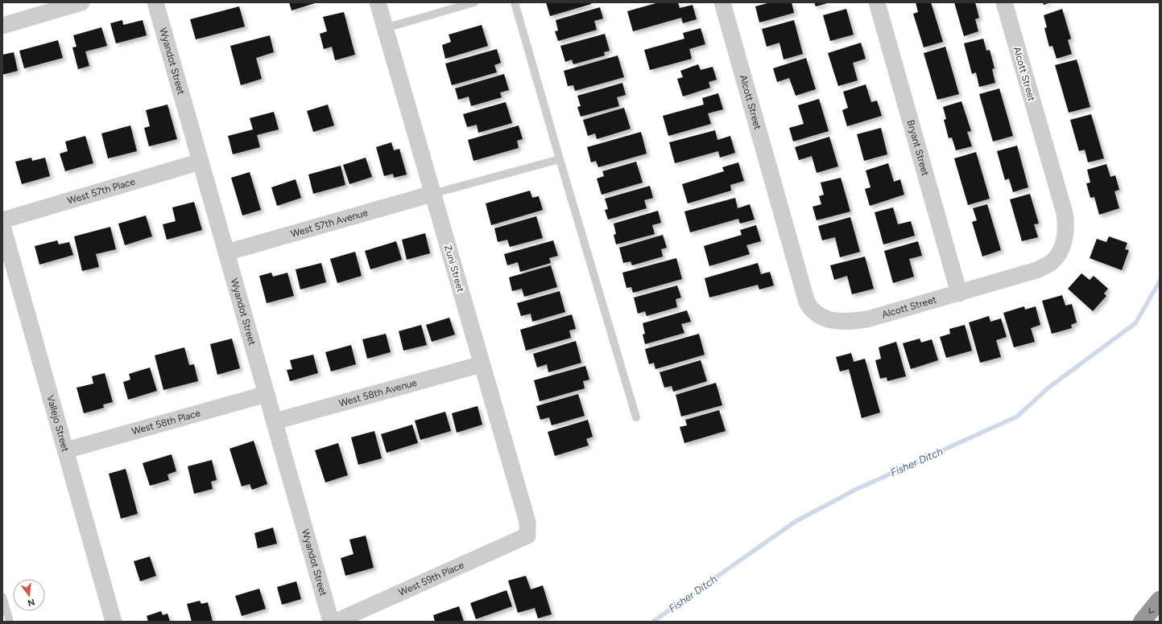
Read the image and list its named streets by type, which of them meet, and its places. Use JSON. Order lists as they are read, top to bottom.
{
  "streets": {
    "street": [
      "Wyandot Street",
      "Alcott Street",
      "Bryant Street",
      "West 57th Place",
      "West 57th Avenue",
      "Zuni Street",
      "West 58th Avenue",
      "West 58th Place",
      "Vallejo Street",
      "West 59th Place"
    ]
  },
  "crossings": [
    ["Wyandot Street", "West 57th Place"],
    ["Wyandot Street", "West 57th Avenue"],
    ["Wyandot Street", "West 58th Avenue"],
    ["Wyandot Street", "West 58th Place"],
    ["Alcott Street", "Bryant Street"],
    ["West 57th Avenue", "Zuni Street"],
    ["Zuni Street", "West 58th Avenue"],
    ["Zuni Street", "West 59th Place"],
    ["West 58th Place", "Vallejo Street"]
  ],
  "water": ["Fisher Ditch"],
  "north": "bottom"
}
